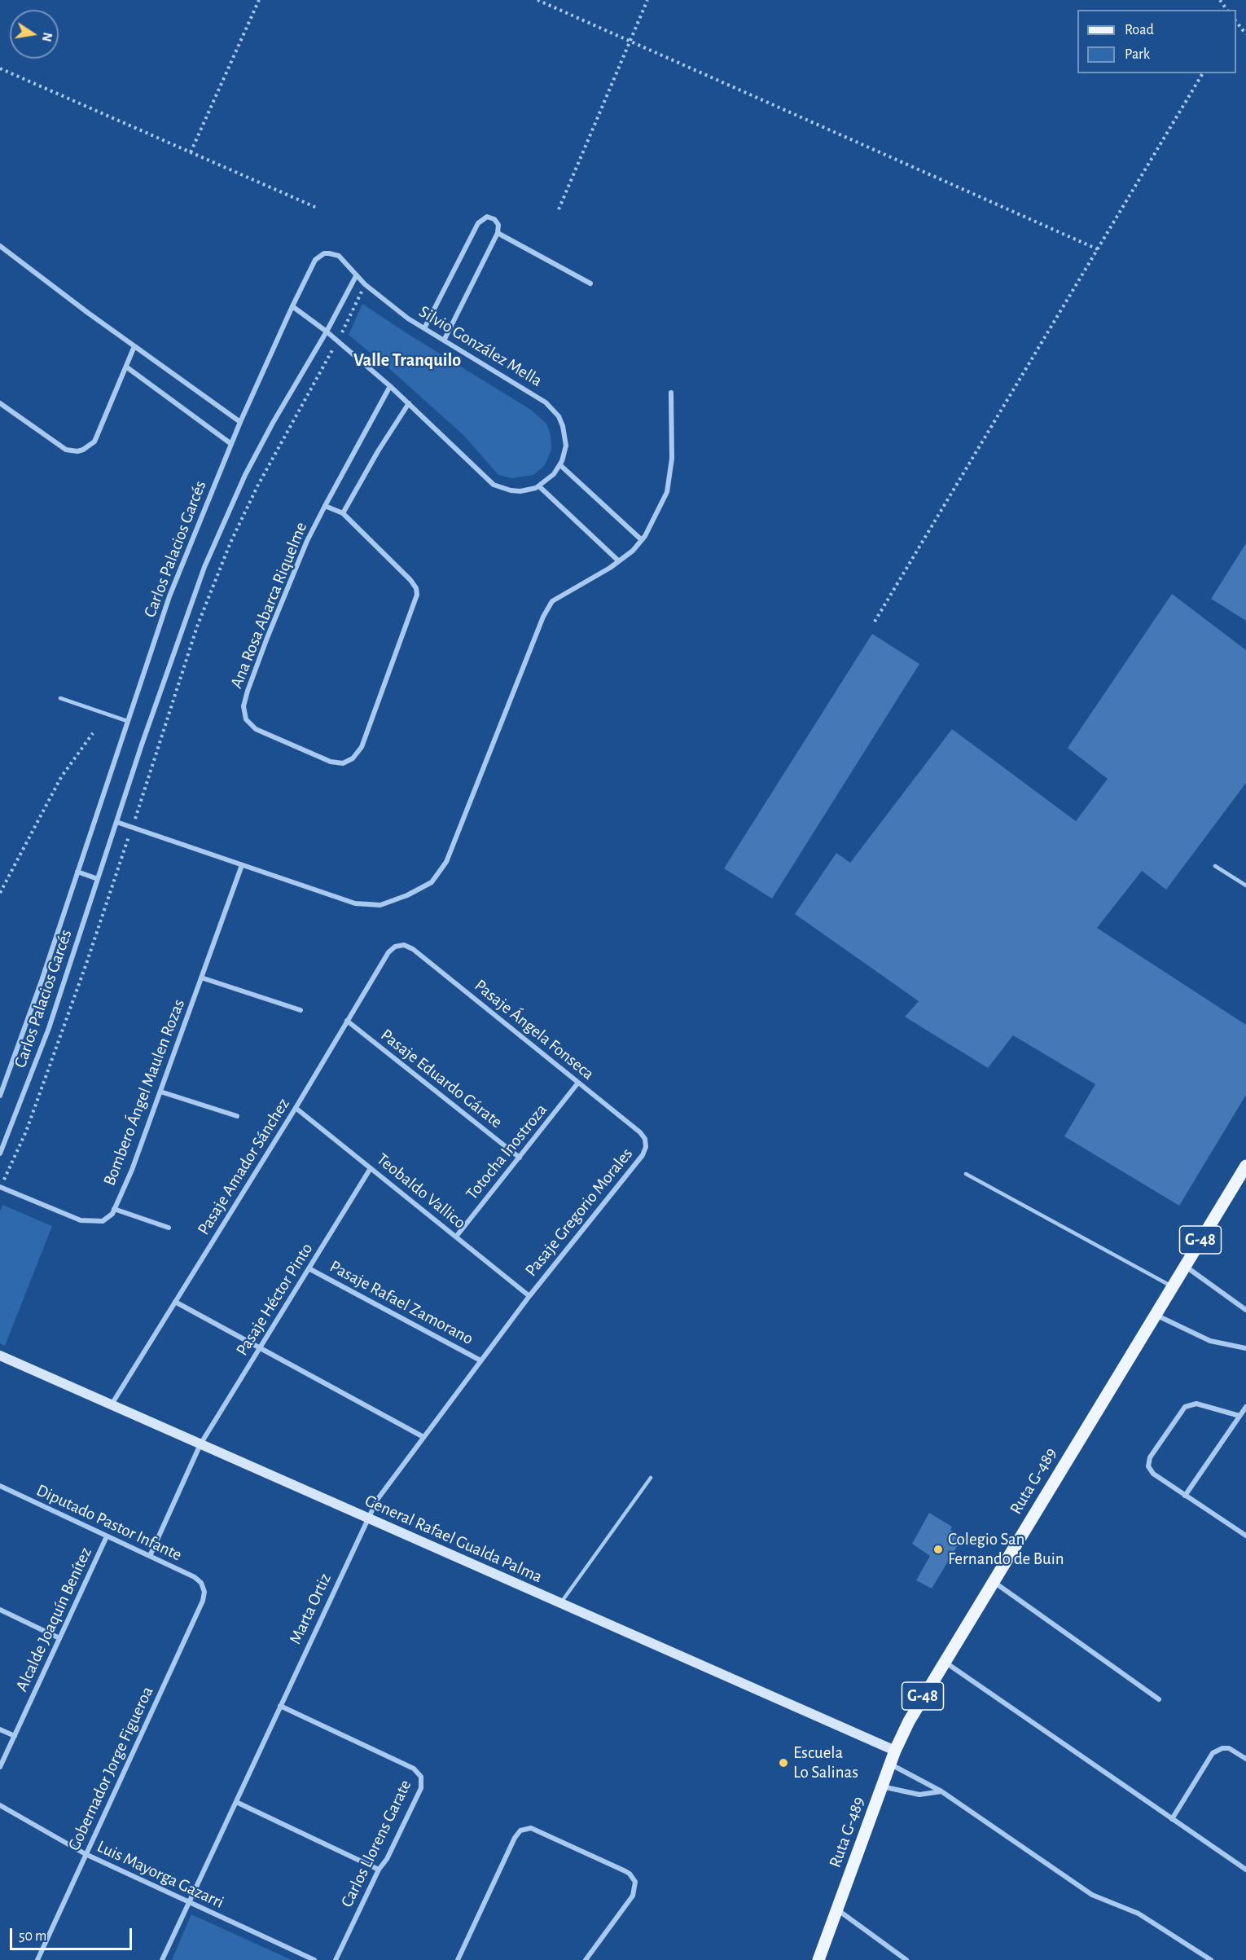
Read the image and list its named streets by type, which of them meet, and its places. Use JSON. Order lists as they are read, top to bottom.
{
  "streets": {
    "main road": ["G-48", "Ruta G-489", "General Rafael Gualda Palma"],
    "street": [
      "Silvio González Mella",
      "Carlos Palacios Garcés",
      "Ana Rosa Abarca Riquelme",
      "Pasaje Ángela Fonseca",
      "Pasaje Eduardo Gárate",
      "Bombero Ángel Maulen Rozas",
      "Totocha Inostroza",
      "Pasaje Amador Sánchez",
      "Teobaldo Vallico",
      "Pasaje Gregorio Morales",
      "Pasaje Héctor Pinto",
      "Pasaje Rafael Zamorano",
      "Diputado Pastor Infante",
      "Marta Ortiz",
      "Alcalde Joaquín Benítez",
      "Gobernador Jorge Figueroa",
      "Carlos Llorens Garate",
      "Luis Mayorga Gazarri"
    ]
  },
  "crossings": [
    ["Silvio González Mella", "Carlos Palacios Garcés"],
    ["Pasaje Ángela Fonseca", "Totocha Inostroza"],
    ["Pasaje Ángela Fonseca", "Pasaje Amador Sánchez"],
    ["Pasaje Ángela Fonseca", "Pasaje Gregorio Morales"],
    ["Pasaje Eduardo Gárate", "Totocha Inostroza"],
    ["Pasaje Eduardo Gárate", "Pasaje Amador Sánchez"],
    ["Totocha Inostroza", "Teobaldo Vallico"],
    ["Pasaje Amador Sánchez", "Teobaldo Vallico"],
    ["Pasaje Amador Sánchez", "General Rafael Gualda Palma"],
    ["Teobaldo Vallico", "Pasaje Gregorio Morales"],
    ["Teobaldo Vallico", "Pasaje Héctor Pinto"],
    ["Teobaldo Vallico", "Marta Ortiz"],
    ["Pasaje Gregorio Morales", "Marta Ortiz"],
    ["Pasaje Héctor Pinto", "Pasaje Rafael Zamorano"],
    ["Pasaje Héctor Pinto", "Diputado Pastor Infante"],
    ["Pasaje Héctor Pinto", "General Rafael Gualda Palma"],
    ["Pasaje Rafael Zamorano", "Marta Ortiz"],
    ["Ruta G-489", "General Rafael Gualda Palma"],
    ["Diputado Pastor Infante", "Alcalde Joaquín Benítez"],
    ["Diputado Pastor Infante", "Gobernador Jorge Figueroa"],
    ["General Rafael Gualda Palma", "Marta Ortiz"],
    ["Marta Ortiz", "Carlos Llorens Garate"],
    ["Marta Ortiz", "Luis Mayorga Gazarri"],
    ["Gobernador Jorge Figueroa", "Luis Mayorga Gazarri"]
  ],
  "districts": ["Valle Tranquilo"],
  "places": ["Colegio San Fernando de Buin", "Escuela Lo Salinas"],
  "legend": ["Road", "Park"],
  "scale_bar": "50 m",
  "north": "right"
}
